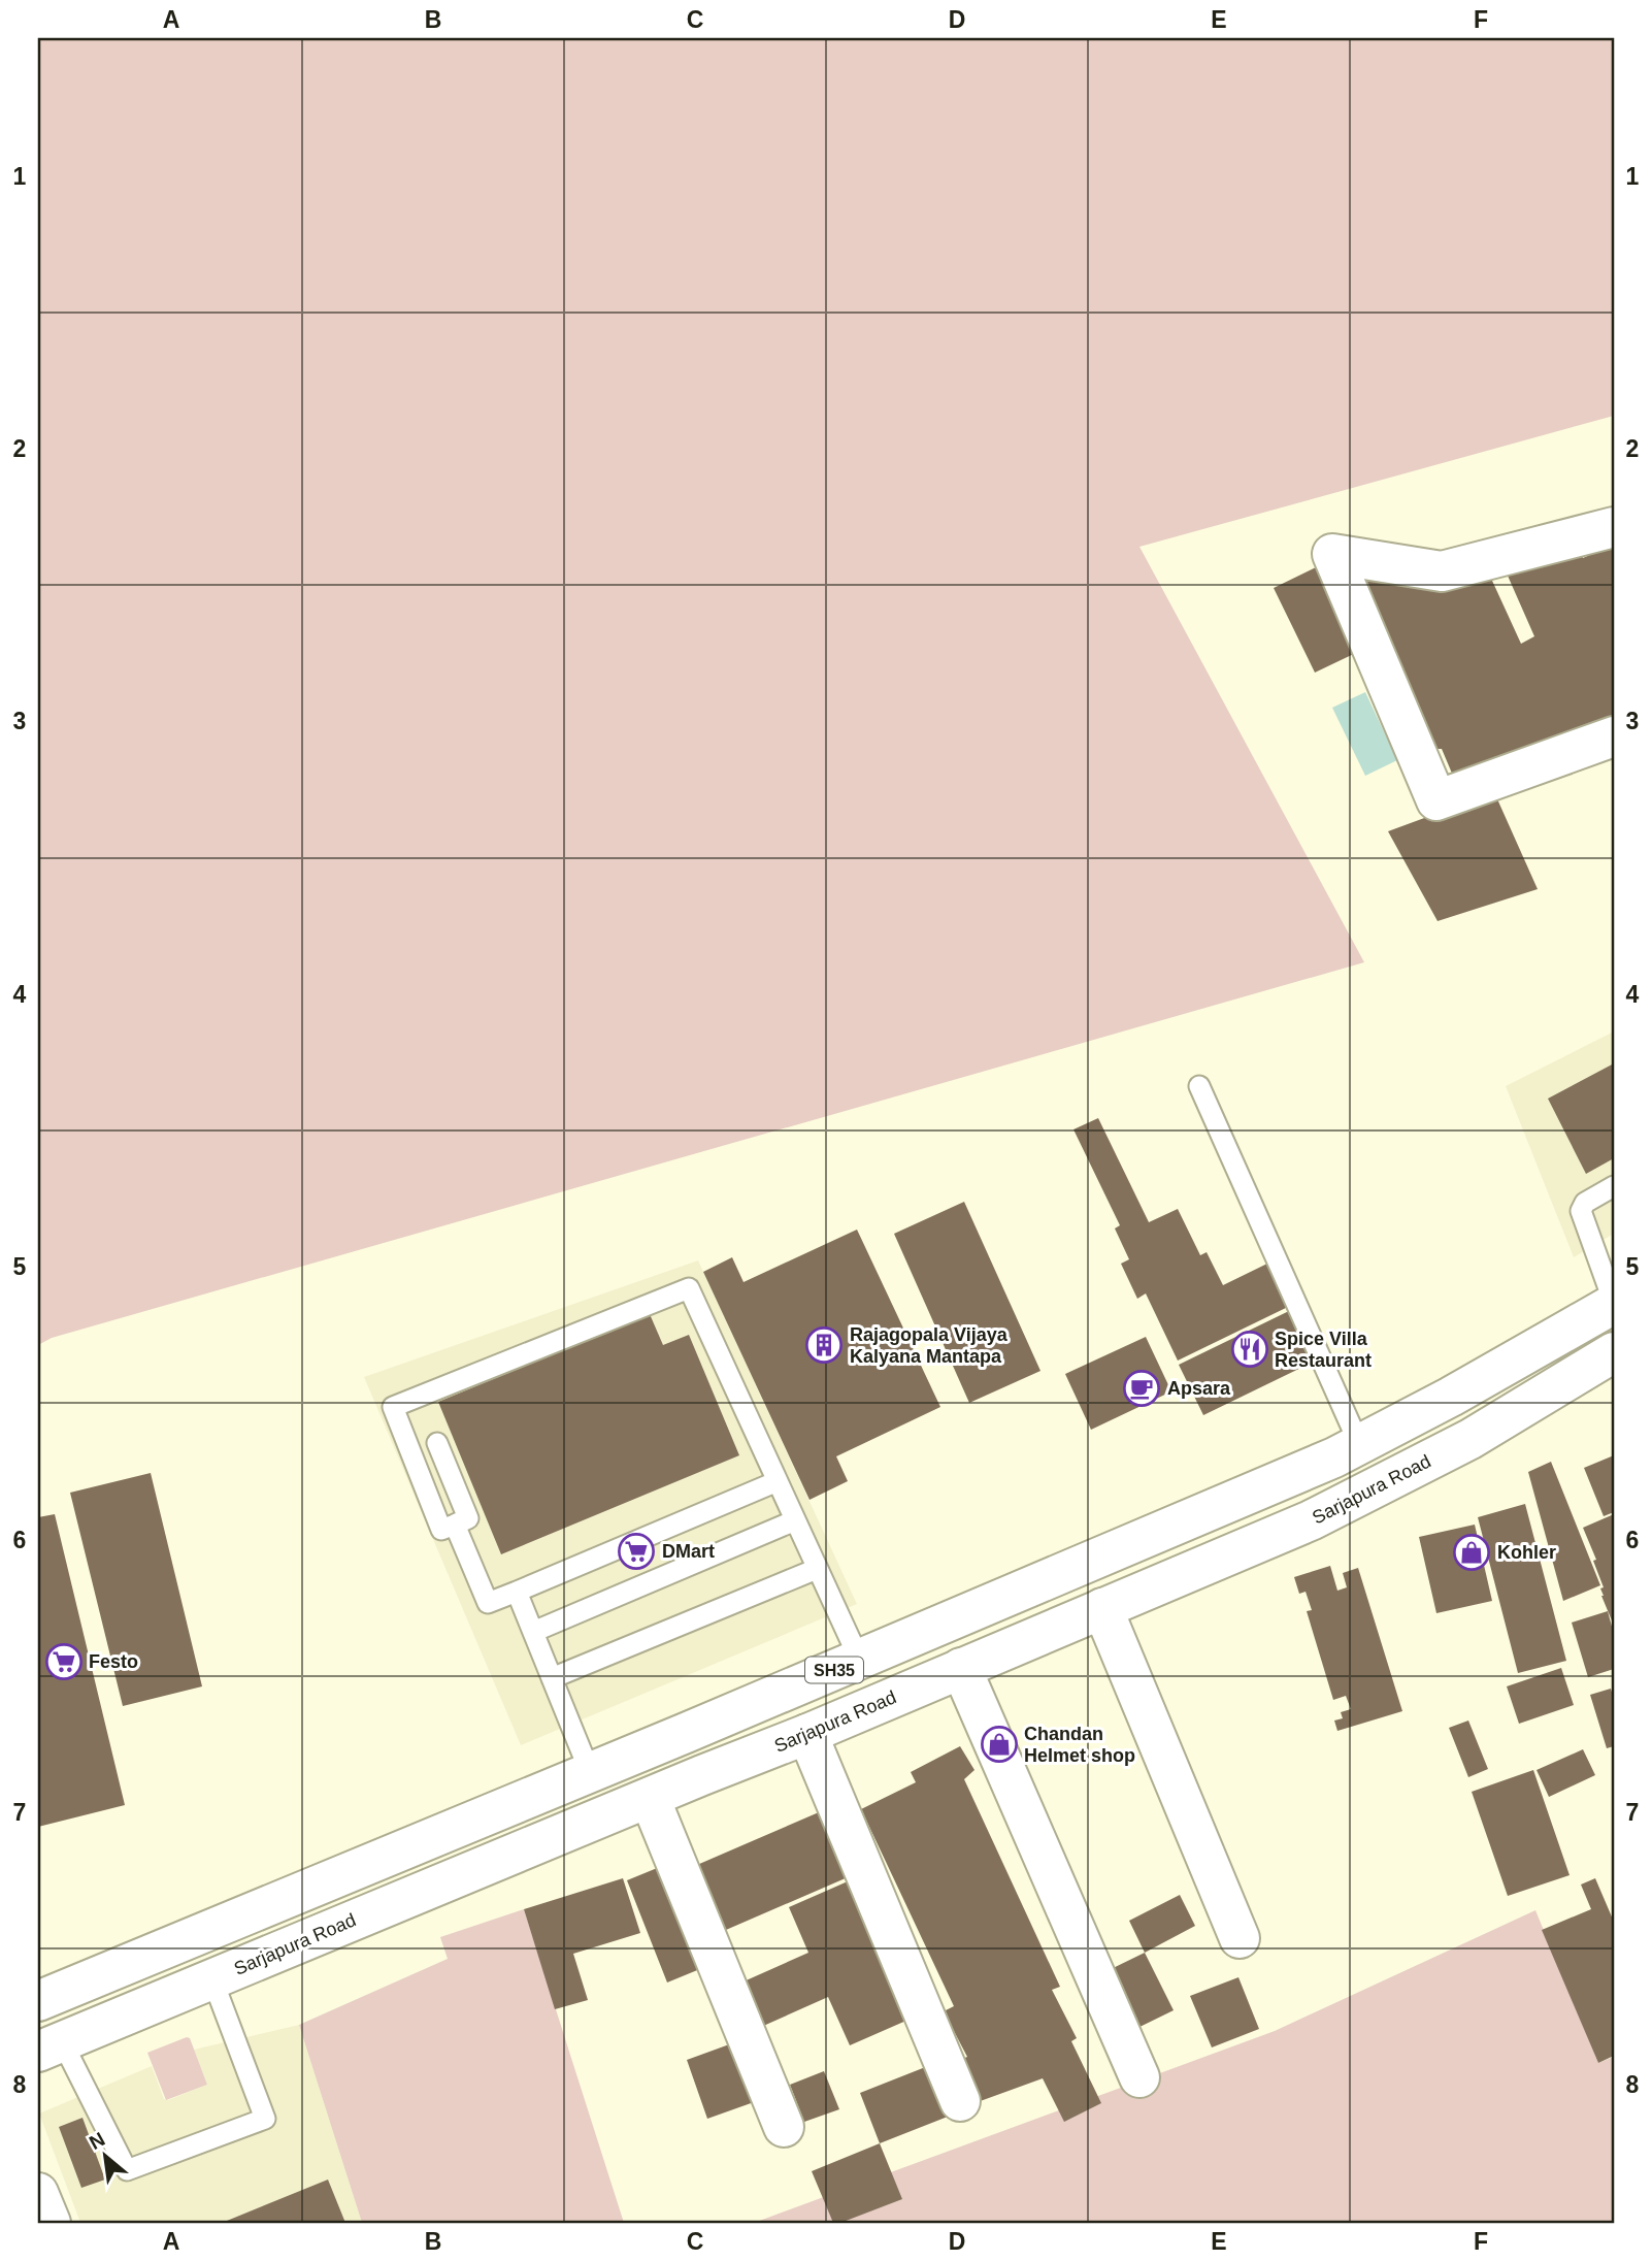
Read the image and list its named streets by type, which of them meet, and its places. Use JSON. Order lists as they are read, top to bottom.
{
  "streets": {
    "main road": ["Sarjapura Road", "SH35"]
  },
  "places": {
    "building": ["Rajagopala Vijaya Kalyana Mantapa"],
    "restaurant": ["Spice Villa Restaurant"],
    "cafe": ["Apsara"],
    "supermarket": ["DMart", "Festo"],
    "shop": ["Kohler", "Chandan Helmet shop"]
  },
  "north": "top left",
  "grid": {
    "columns": [
      "A",
      "B",
      "C",
      "D",
      "E",
      "F"
    ],
    "rows": [
      "1",
      "2",
      "3",
      "4",
      "5",
      "6",
      "7",
      "8"
    ]
  }
}
